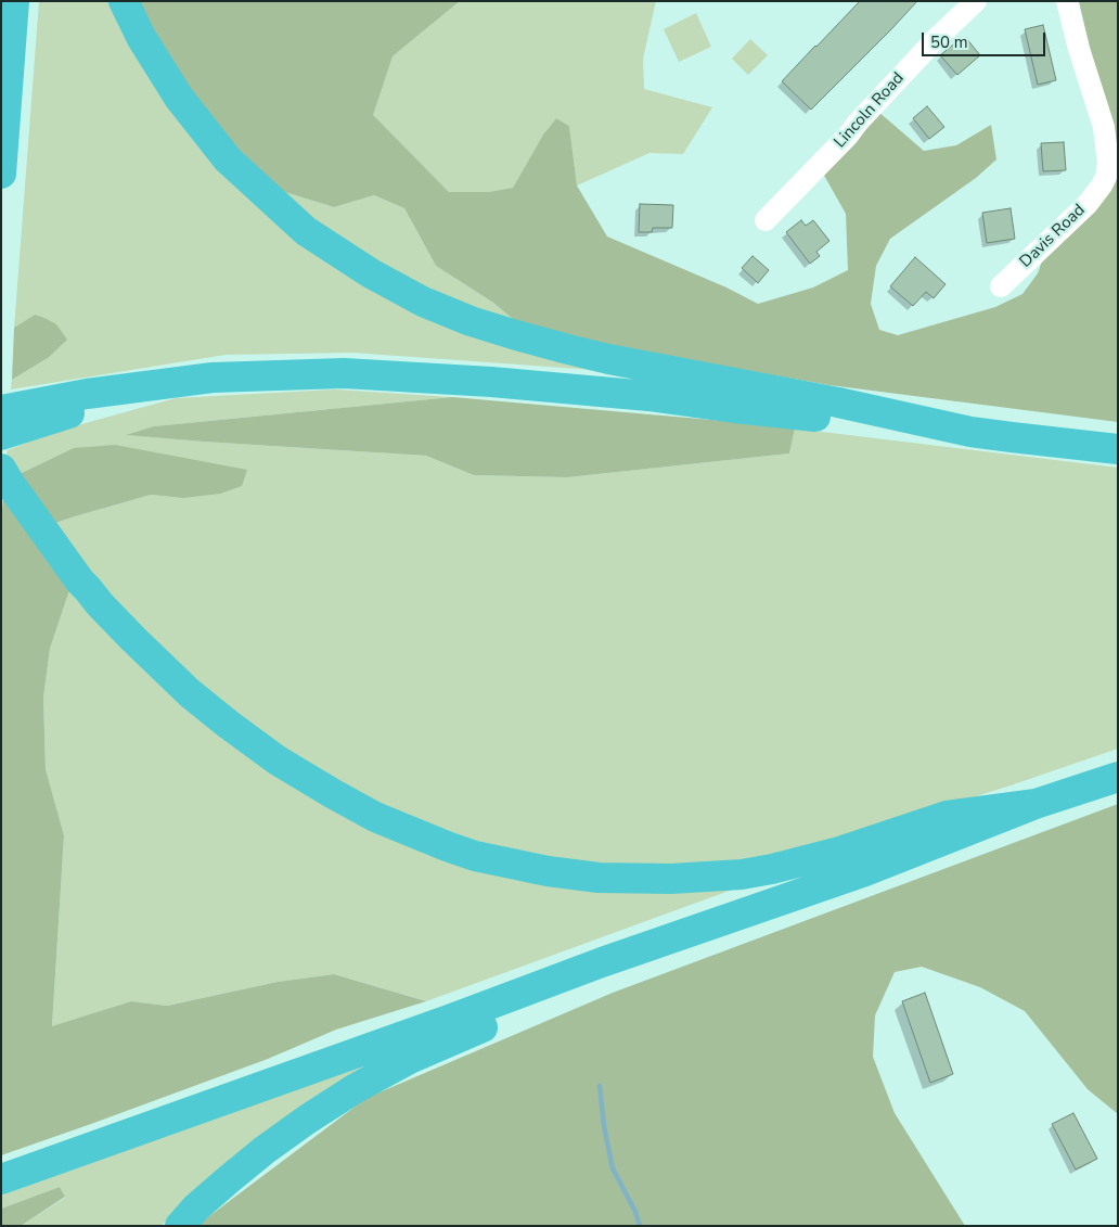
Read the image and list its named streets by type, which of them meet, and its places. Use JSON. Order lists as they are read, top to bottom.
{
  "streets": {
    "street": ["Lincoln Road", "Davis Road"]
  },
  "scale_bar": "50 m"
}
